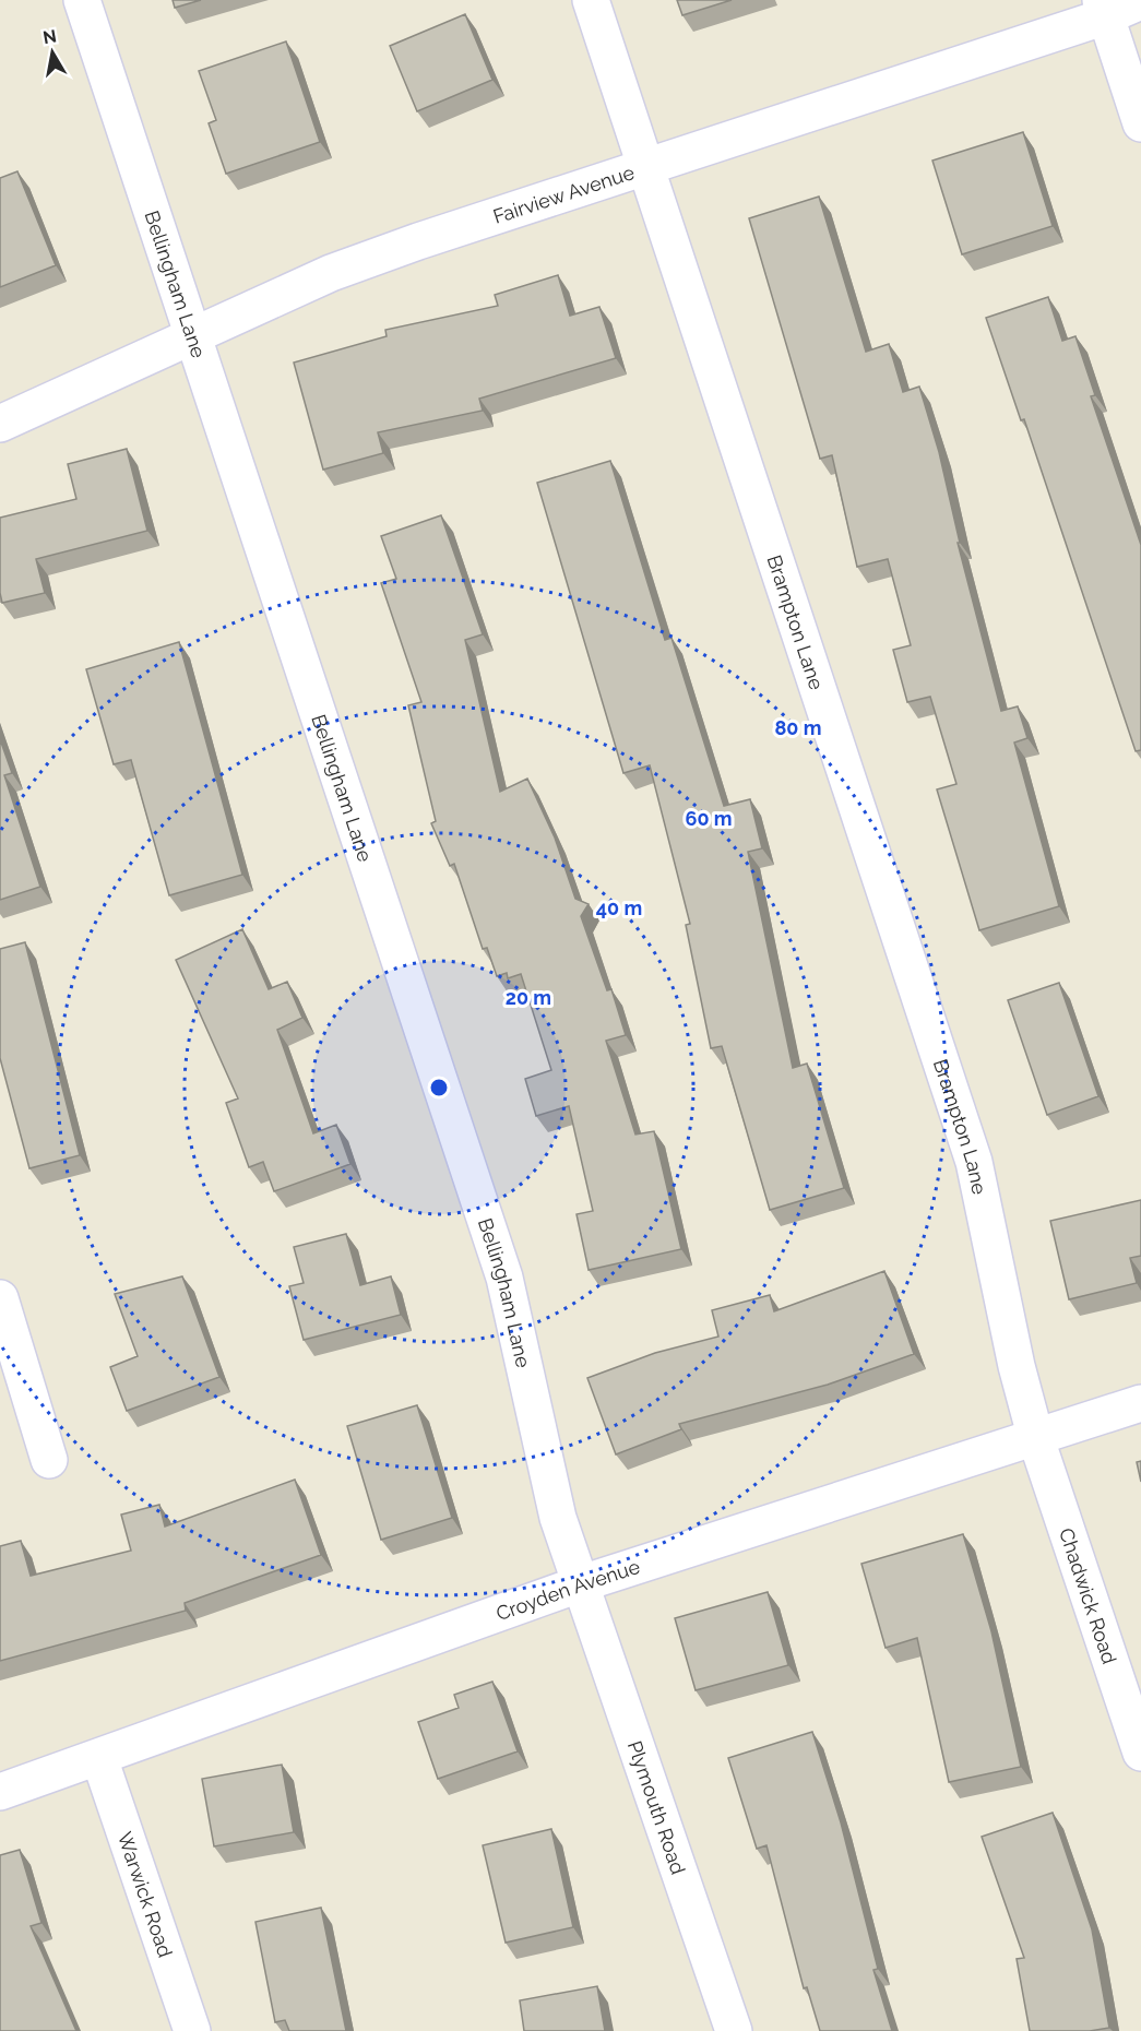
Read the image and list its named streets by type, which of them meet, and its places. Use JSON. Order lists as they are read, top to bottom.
{
  "streets": {
    "street": [
      "Fairview Avenue",
      "Bellingham Lane",
      "Brampton Lane",
      "Croyden Avenue",
      "Chadwick Road",
      "Plymouth Road",
      "Warwick Road"
    ]
  },
  "crossings": [
    ["Fairview Avenue", "Bellingham Lane"],
    ["Fairview Avenue", "Brampton Lane"],
    ["Bellingham Lane", "Croyden Avenue"],
    ["Bellingham Lane", "Plymouth Road"],
    ["Brampton Lane", "Croyden Avenue"],
    ["Brampton Lane", "Chadwick Road"],
    ["Croyden Avenue", "Chadwick Road"],
    ["Croyden Avenue", "Plymouth Road"],
    ["Croyden Avenue", "Warwick Road"]
  ],
  "north": "top",
  "rings": [
    "80 m",
    "60 m",
    "40 m",
    "20 m"
  ]
}
